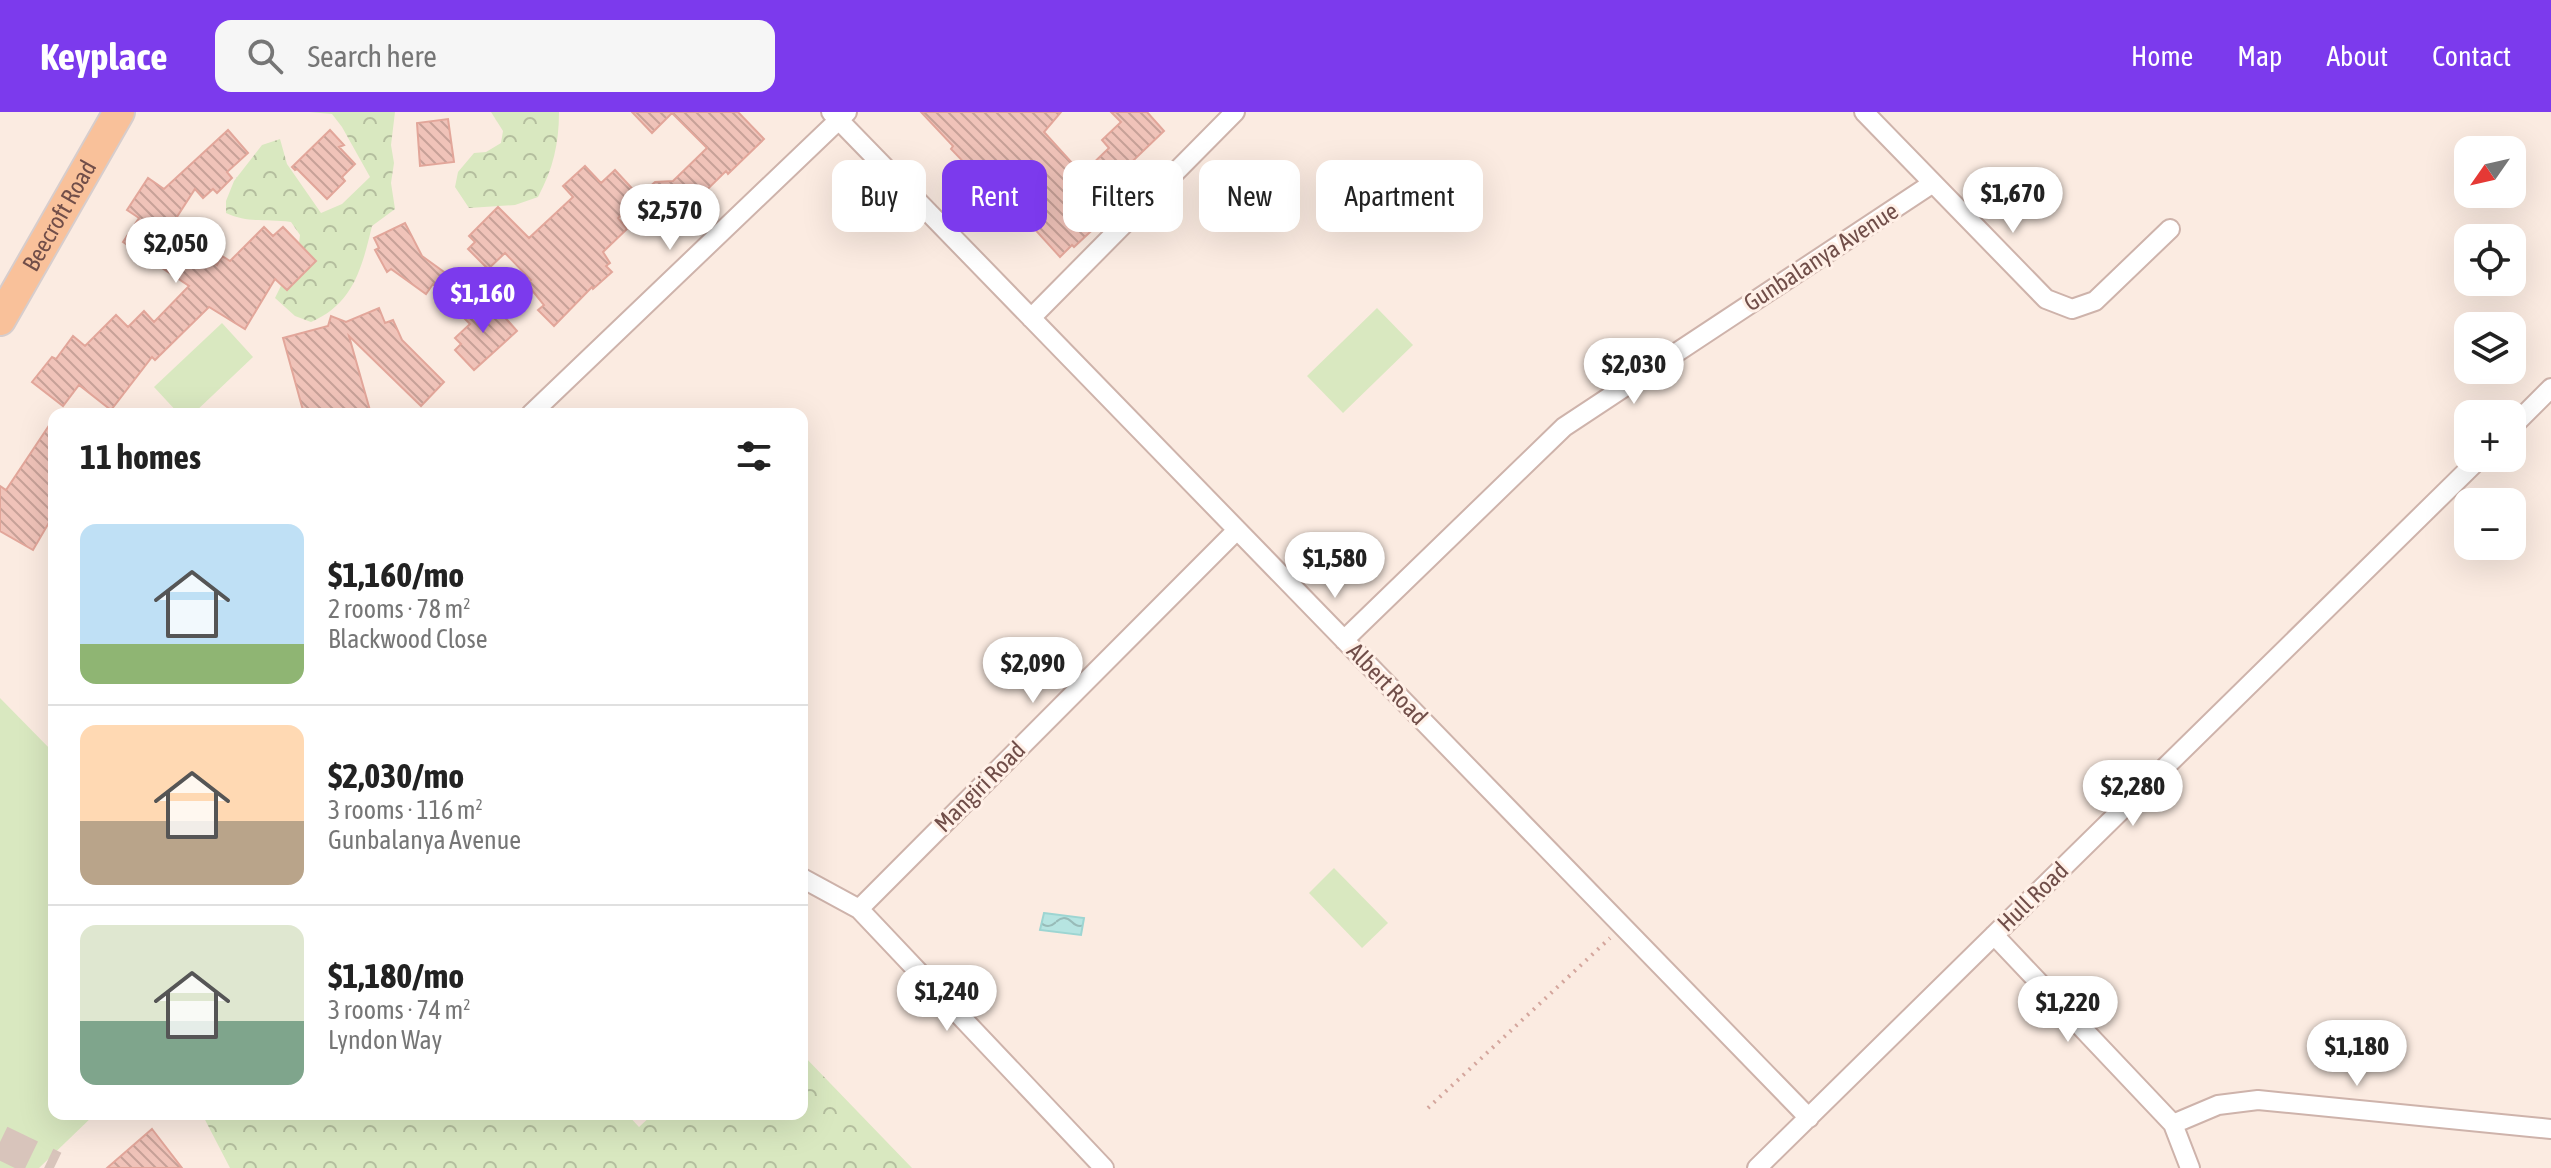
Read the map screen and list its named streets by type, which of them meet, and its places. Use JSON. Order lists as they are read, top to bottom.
{
  "streets": {
    "main road": ["Beecroft Road"],
    "street": [
      "Gunbalanya Avenue",
      "Albert Road",
      "Mangiri Road",
      "Hull Road"
    ]
  },
  "crossings": [
    ["Gunbalanya Avenue", "Albert Road"],
    ["Albert Road", "Mangiri Road"],
    ["Albert Road", "Hull Road"]
  ],
  "north": "bottom left",
  "page": {
    "header": "Keyplace",
    "search": "Search here",
    "nav": [
      "Home",
      "Map",
      "About",
      "Contact"
    ],
    "map_buttons": ["+", "−"],
    "chip": [
      "Buy",
      "Rent",
      "Filters",
      "New",
      "Apartment"
    ],
    "price": [
      "$1,670",
      "$2,570",
      "$2,050",
      "$1,160",
      "$2,030",
      "$1,580",
      "$2,090",
      "$2,280",
      "$1,240",
      "$1,220",
      "$1,180"
    ],
    "heading": "11 homes",
    "list": [
      {
        "name": "$1,160/mo",
        "note": "2 rooms · 78 m² · Blackwood Close"
      },
      {
        "name": "$2,030/mo",
        "note": "3 rooms · 116 m² · Gunbalanya Avenue"
      },
      {
        "name": "$1,180/mo",
        "note": "3 rooms · 74 m² · Lyndon Way"
      }
    ]
  }
}
